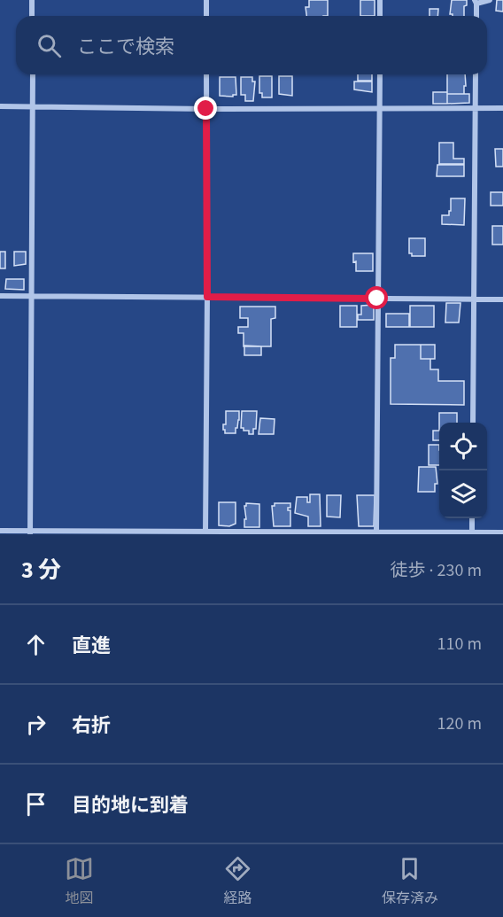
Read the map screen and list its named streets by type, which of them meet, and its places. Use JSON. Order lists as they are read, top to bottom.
{
  "page": {
    "search": "ここで検索",
    "heading": ["3 分", "徒歩 · 230 m"],
    "list": [
      ["直進", "110 m"],
      ["右折", "120 m"],
      "目的地に到着"
    ],
    "nav": ["地図", "経路", "保存済み"]
  }
}
